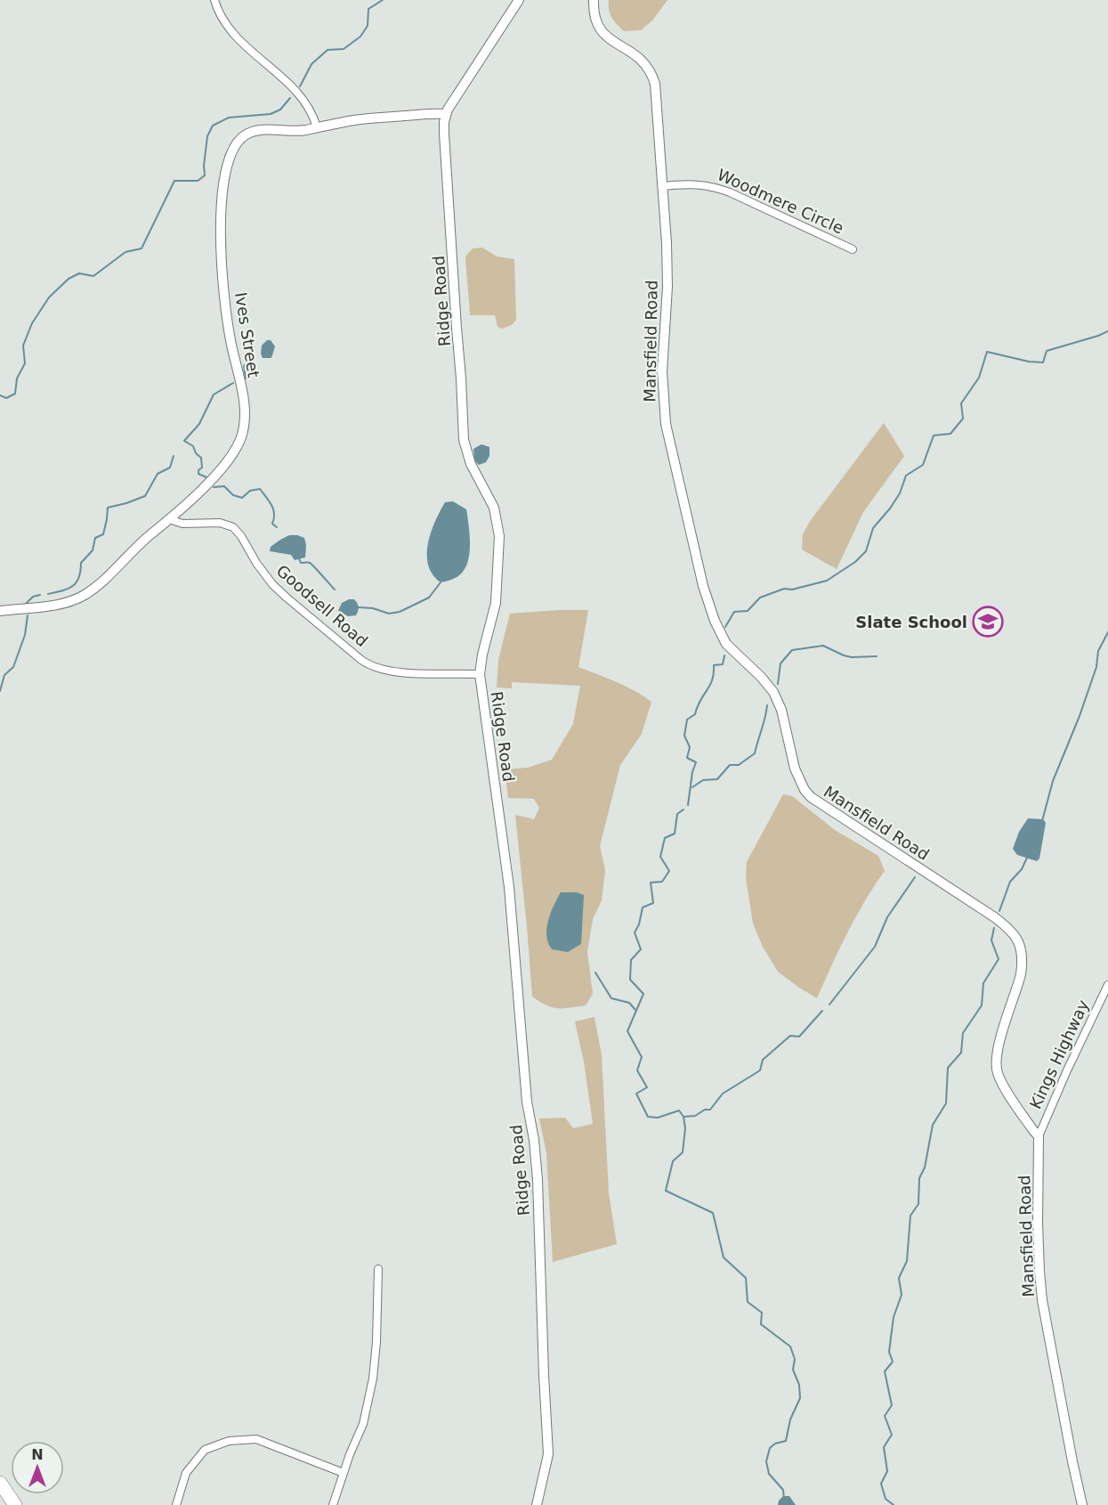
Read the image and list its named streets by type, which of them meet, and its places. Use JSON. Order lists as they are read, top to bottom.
{
  "streets": {
    "street": [
      "Woodmere Circle",
      "Ridge Road",
      "Ives Street",
      "Mansfield Road",
      "Goodsell Road",
      "Kings Highway"
    ]
  },
  "crossings": [
    ["Woodmere Circle", "Mansfield Road"],
    ["Ridge Road", "Ives Street"],
    ["Ridge Road", "Goodsell Road"],
    ["Ives Street", "Goodsell Road"],
    ["Mansfield Road", "Kings Highway"]
  ],
  "places": {
    "school or university": ["Slate School"]
  },
  "north": "top"
}
